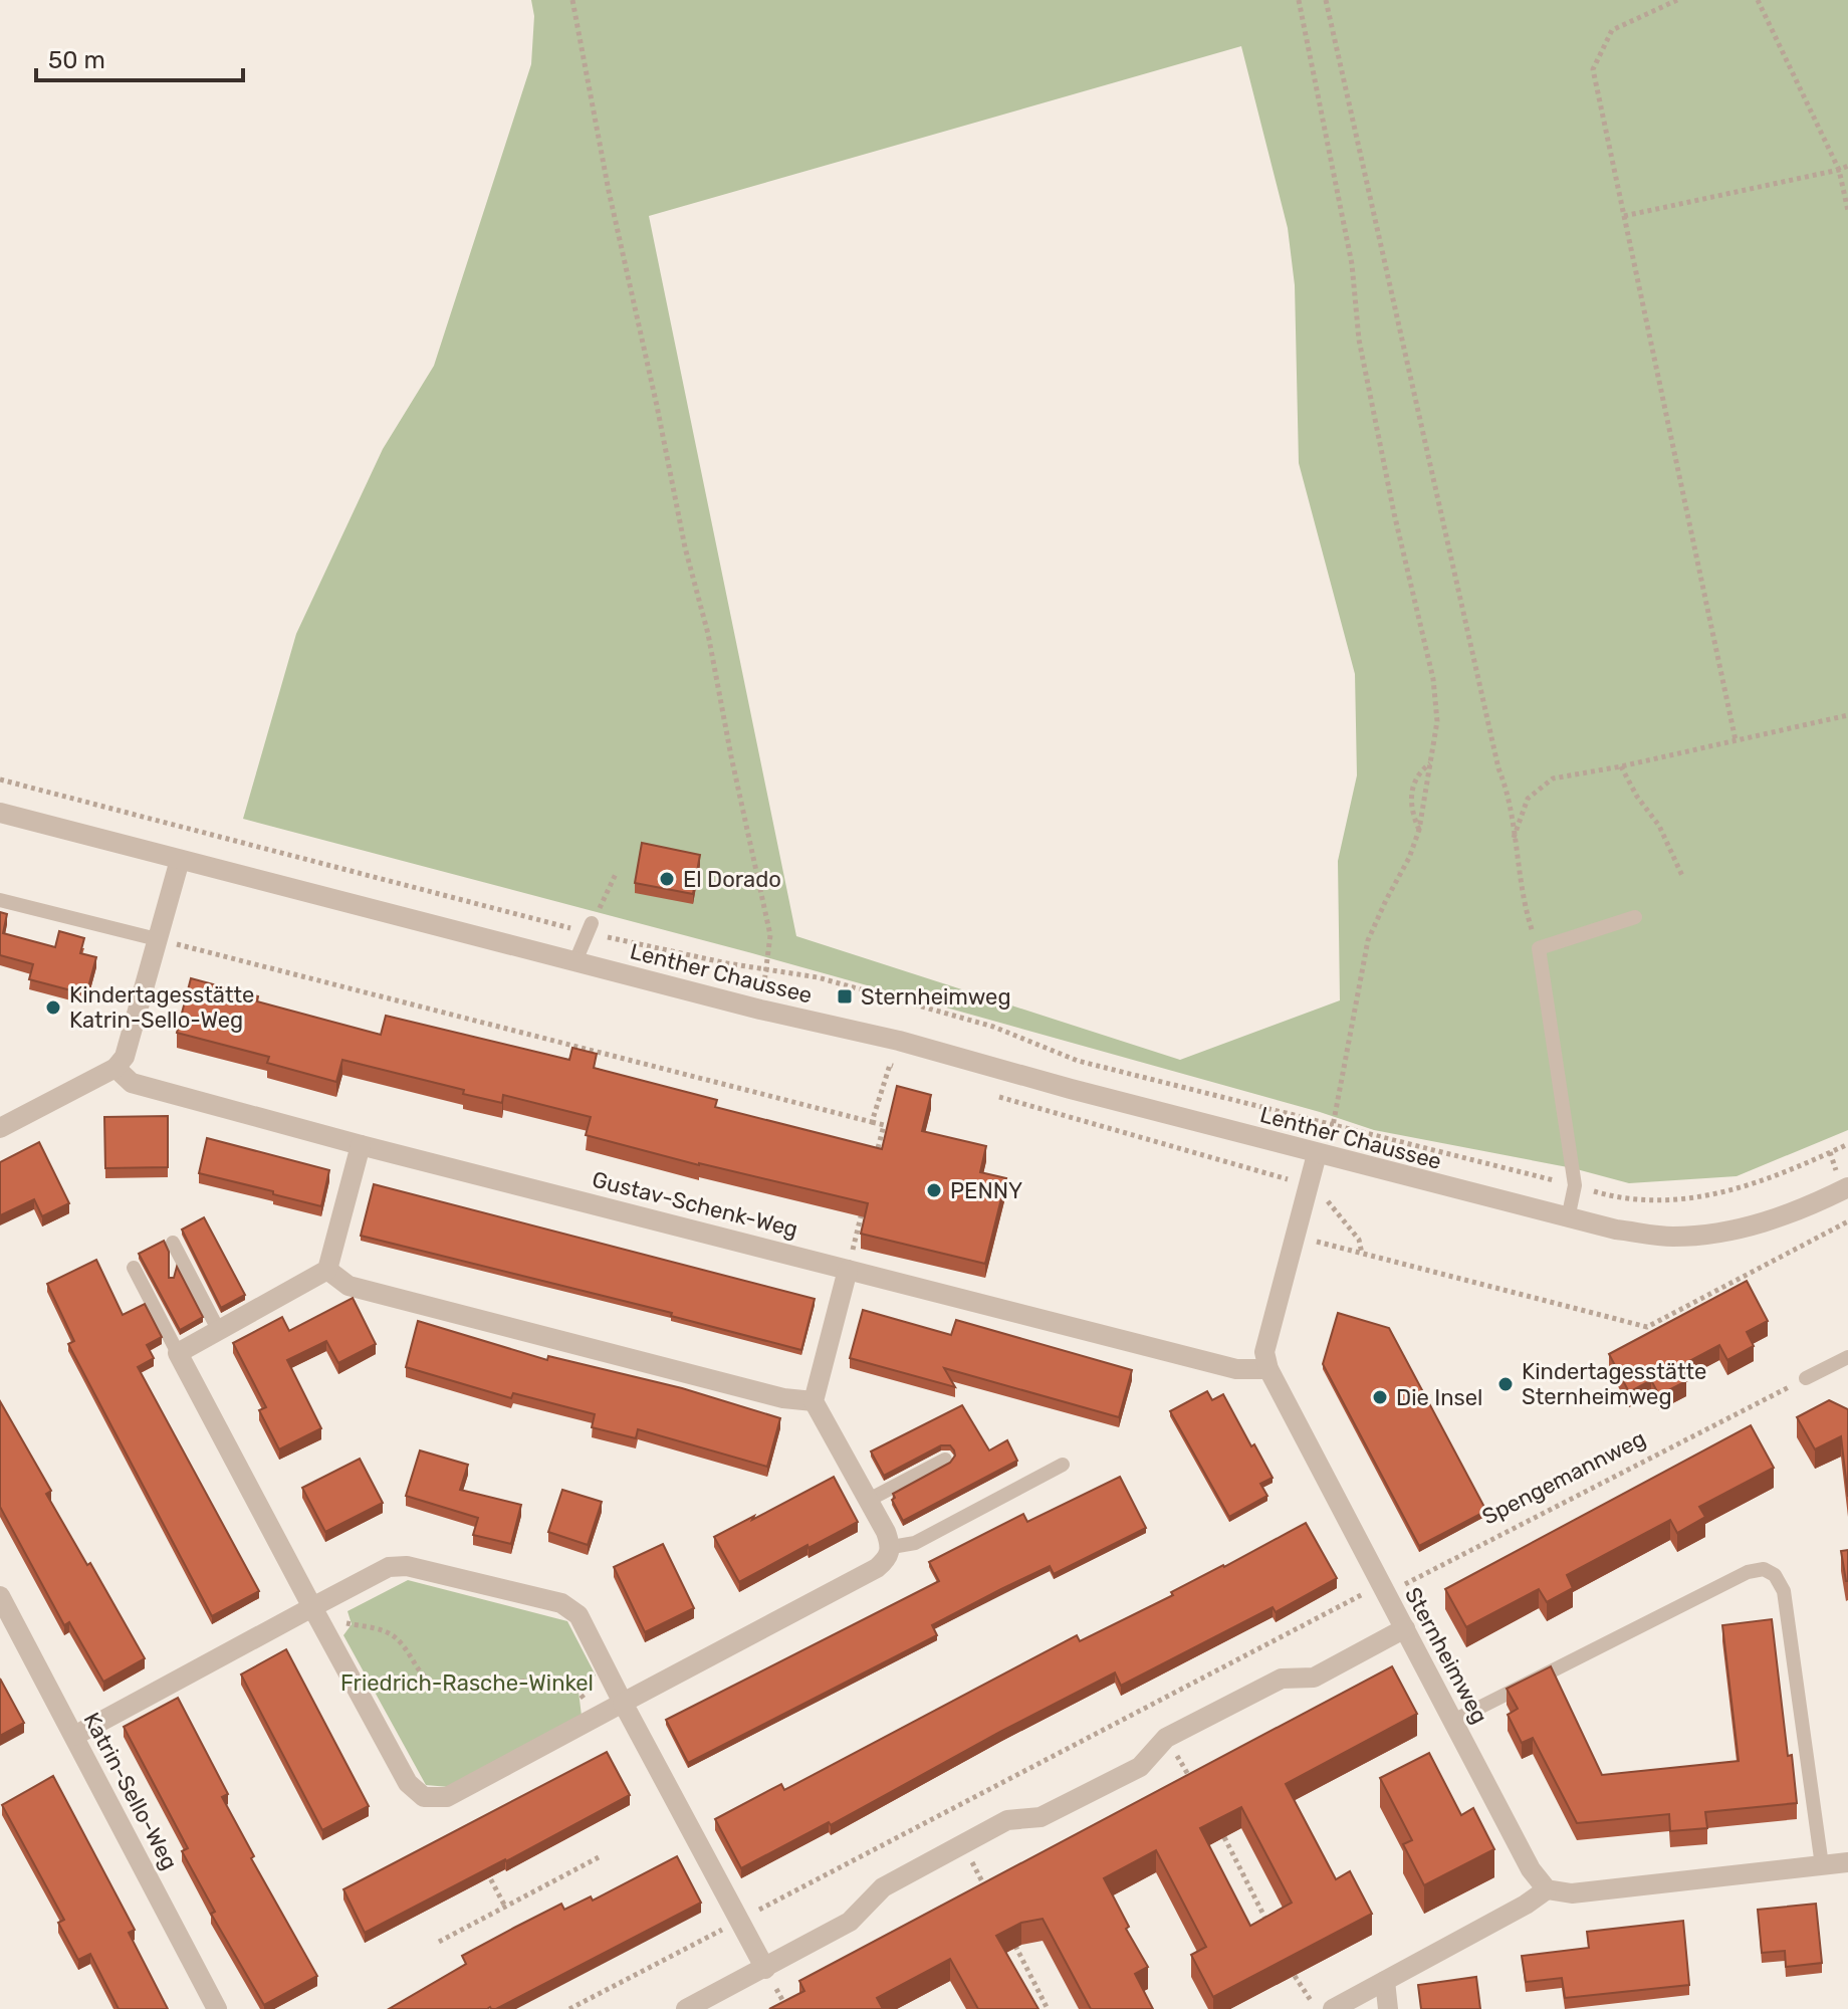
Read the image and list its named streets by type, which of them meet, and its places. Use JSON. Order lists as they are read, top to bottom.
{
  "streets": {
    "street": [
      "Lenther Chaussee",
      "Gustav-Schenk-Weg",
      "Sternheimweg",
      "Katrin-Sello-Weg"
    ],
    "path": ["Spengemannweg"]
  },
  "crossings": [
    ["Gustav-Schenk-Weg", "Sternheimweg"],
    ["Spengemannweg", "Sternheimweg"]
  ],
  "parks": ["Friedrich-Rasche-Winkel"],
  "places": {
    "other": [
      "El Dorado",
      "Kindertagesstätte Katrin-Sello-Weg",
      "PENNY",
      "Kindertagesstätte Sternheimweg",
      "Die Insel"
    ],
    "transit": ["Sternheimweg"]
  },
  "scale_bar": "50 m"
}
